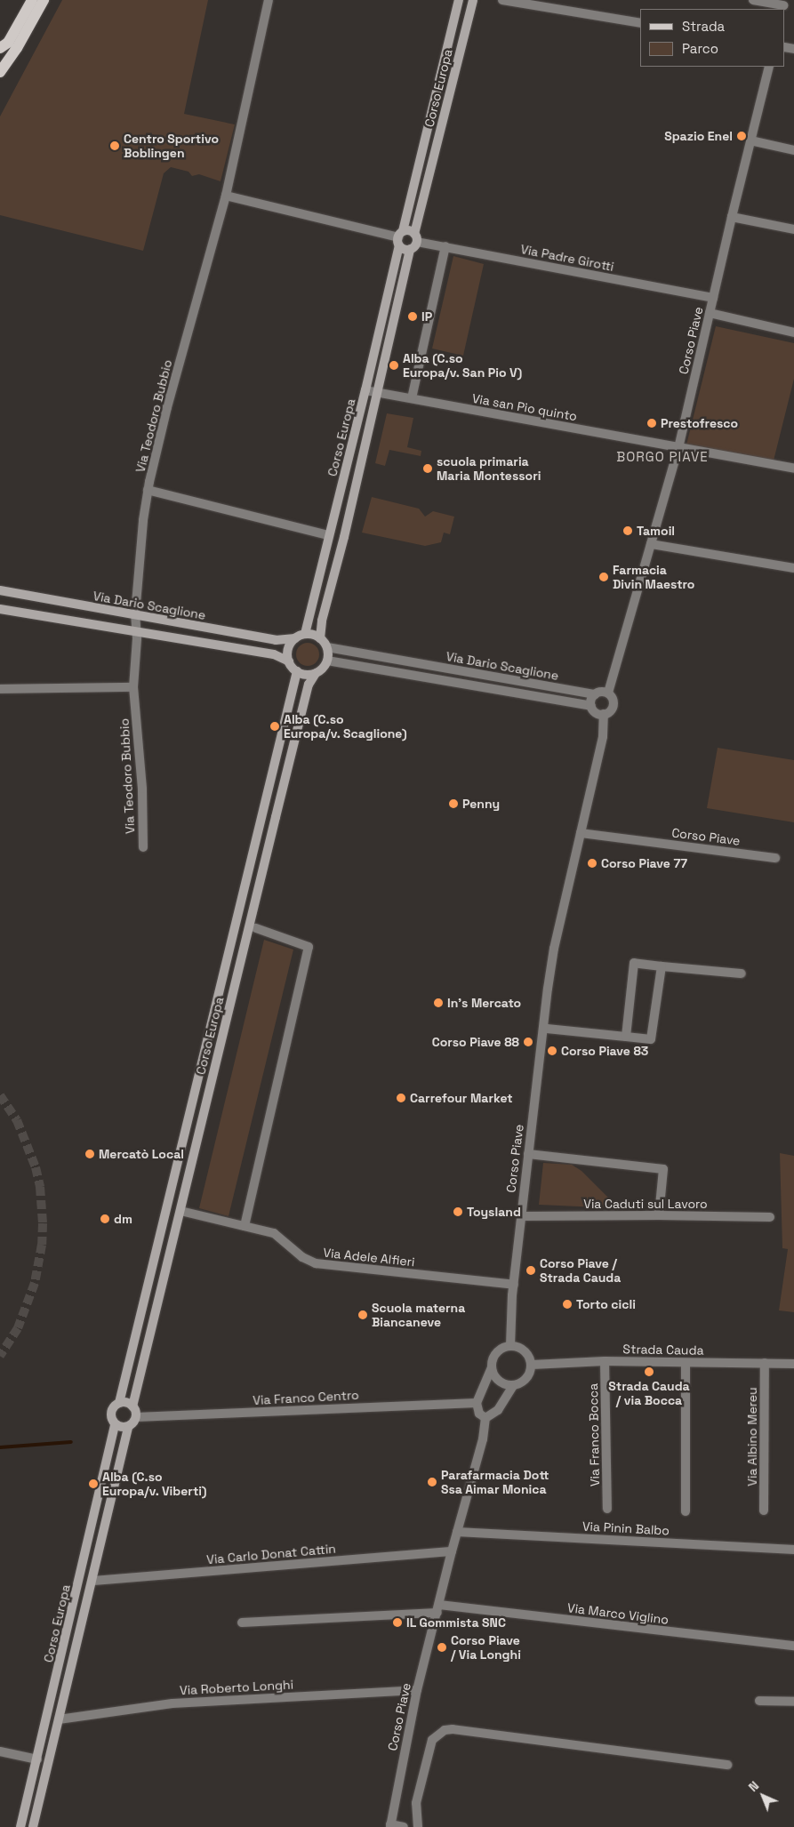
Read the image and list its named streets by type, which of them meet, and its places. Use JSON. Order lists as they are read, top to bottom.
{
  "streets": {
    "main road": ["Corso Europa", "Via Dario Scaglione"],
    "street": [
      "Via Padre Girotti",
      "Corso Piave",
      "Via san Pio quinto",
      "Via Teodoro Bubbio",
      "Via Caduti sul Lavoro",
      "Via Adele Alfieri",
      "Strada Cauda",
      "Via Franco Centro",
      "Via Franco Bocca",
      "Via Albino Mereu",
      "Via Pinin Balbo",
      "Via Carlo Donat Cattin",
      "Via Marco Viglino",
      "Via Roberto Longhi"
    ]
  },
  "crossings": [
    ["Corso Europa", "Via Padre Girotti"],
    ["Corso Europa", "Via san Pio quinto"],
    ["Corso Europa", "Via Dario Scaglione"],
    ["Corso Europa", "Via Adele Alfieri"],
    ["Corso Europa", "Via Franco Centro"],
    ["Via Padre Girotti", "Corso Piave"],
    ["Corso Piave", "Via san Pio quinto"],
    ["Corso Piave", "Via Dario Scaglione"],
    ["Corso Piave", "Via Caduti sul Lavoro"],
    ["Corso Piave", "Via Adele Alfieri"],
    ["Corso Piave", "Strada Cauda"],
    ["Corso Piave", "Via Pinin Balbo"],
    ["Corso Piave", "Via Carlo Donat Cattin"],
    ["Corso Piave", "Via Marco Viglino"],
    ["Corso Piave", "Via Roberto Longhi"],
    ["Via Teodoro Bubbio", "Via Dario Scaglione"],
    ["Strada Cauda", "Via Franco Bocca"],
    ["Strada Cauda", "Via Albino Mereu"]
  ],
  "districts": ["BORGO PIAVE"],
  "places": [
    "Spazio Enel",
    "Centro Sportivo Boblingen",
    "IP",
    "Alba (C.so Europa/v. San Pio V)",
    "Prestofresco",
    "scuola primaria Maria Montessori",
    "Tamoil",
    "Farmacia Divin Maestro",
    "Alba (C.so Europa/v. Scaglione)",
    "Penny",
    "Corso Piave 77",
    "In's Mercato",
    "Corso Piave 88",
    "Corso Piave 83",
    "Carrefour Market",
    "Mercatò Local",
    "Toysland",
    "dm",
    "Corso Piave / Strada Cauda",
    "Torto cicli",
    "Scuola materna Biancaneve",
    "Strada Cauda / via Bocca",
    "Parafarmacia Dott Ssa Aimar Monica",
    "Alba (C.so Europa/v. Viberti)",
    "IL Gommista SNC",
    "Corso Piave / Via Longhi"
  ],
  "legend": ["Strada", "Parco"],
  "north": "top left"
}
